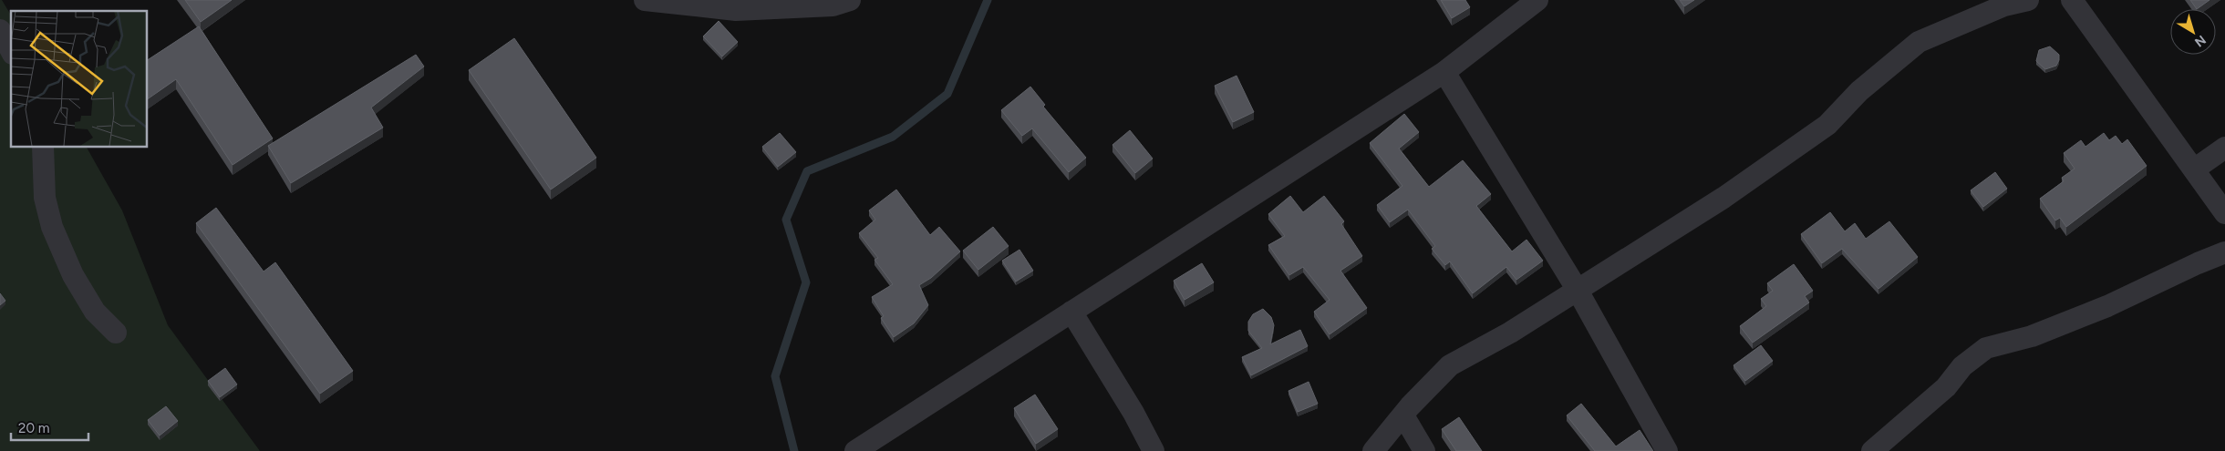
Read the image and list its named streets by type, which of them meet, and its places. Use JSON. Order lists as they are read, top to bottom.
{
  "scale_bar": "20 m",
  "north": "bottom right"
}
